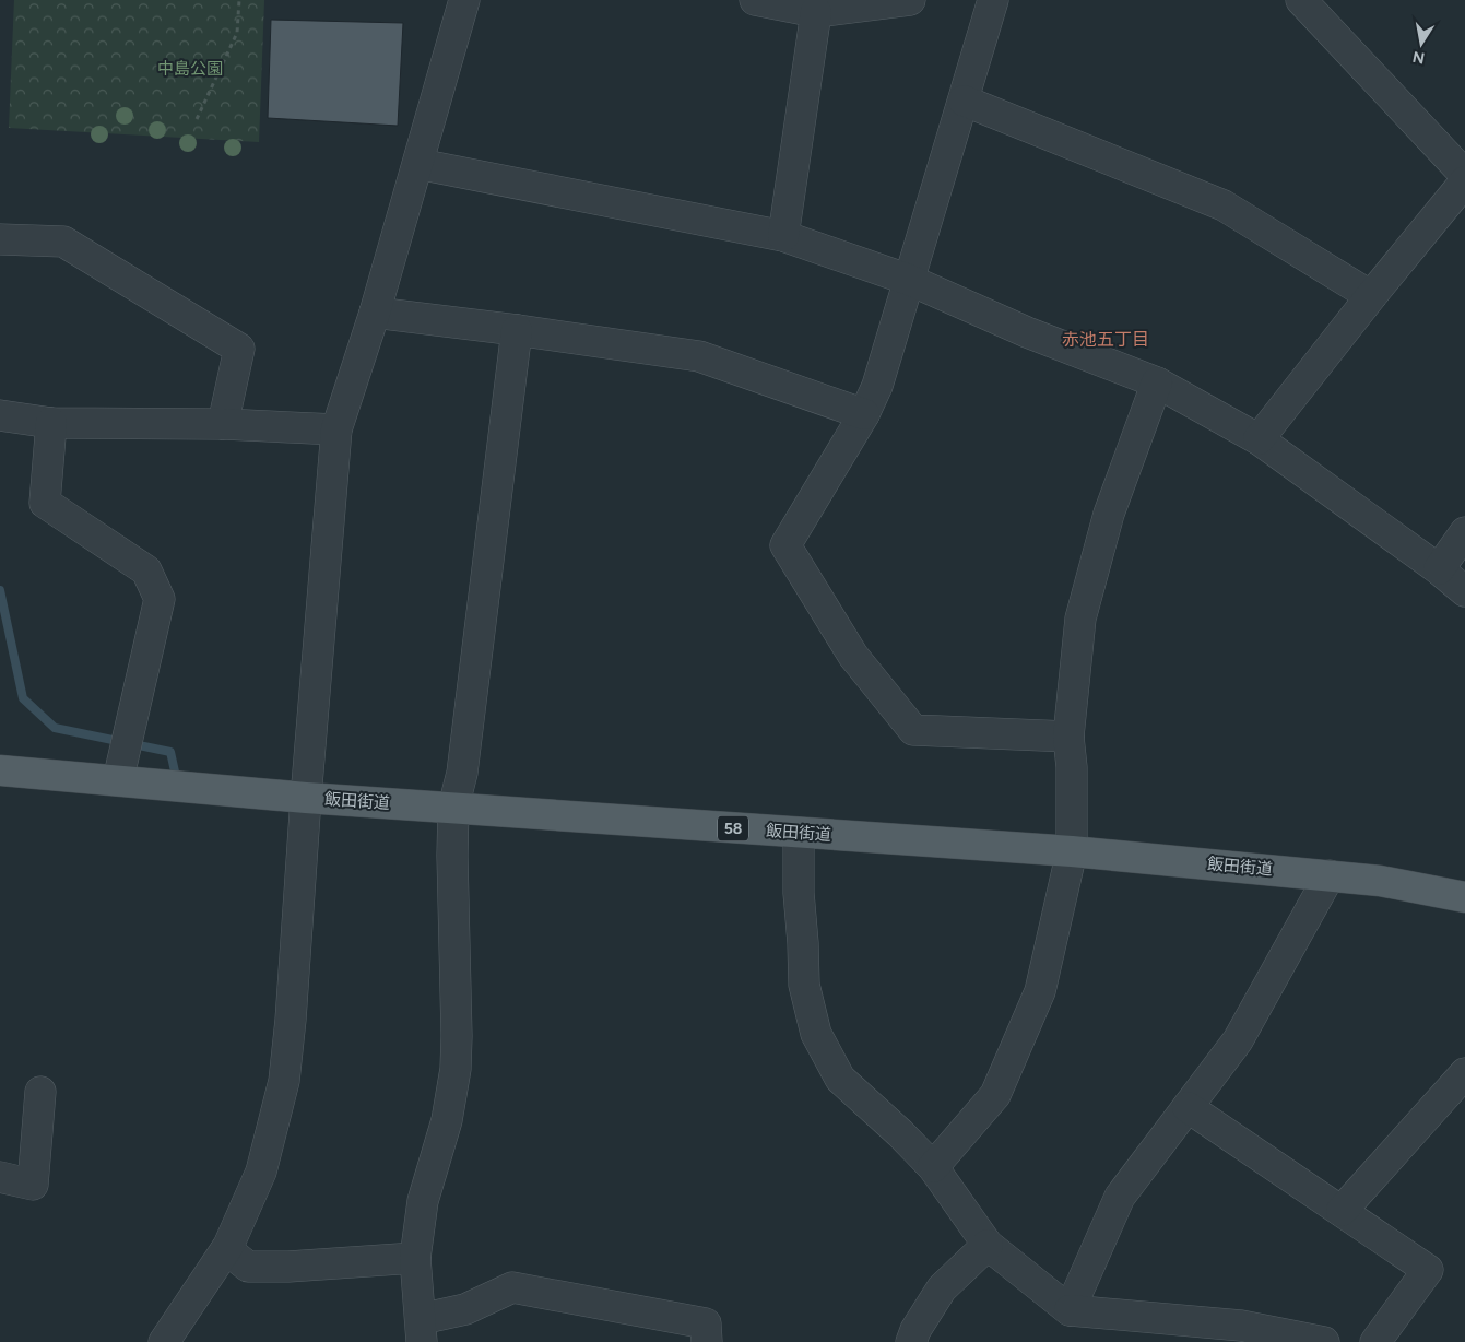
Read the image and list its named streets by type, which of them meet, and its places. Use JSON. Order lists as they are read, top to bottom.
{
  "streets": {
    "main road": ["飯田街道", "58"]
  },
  "districts": ["赤池五丁目"],
  "parks": ["中島公園"],
  "north": "bottom"
}
